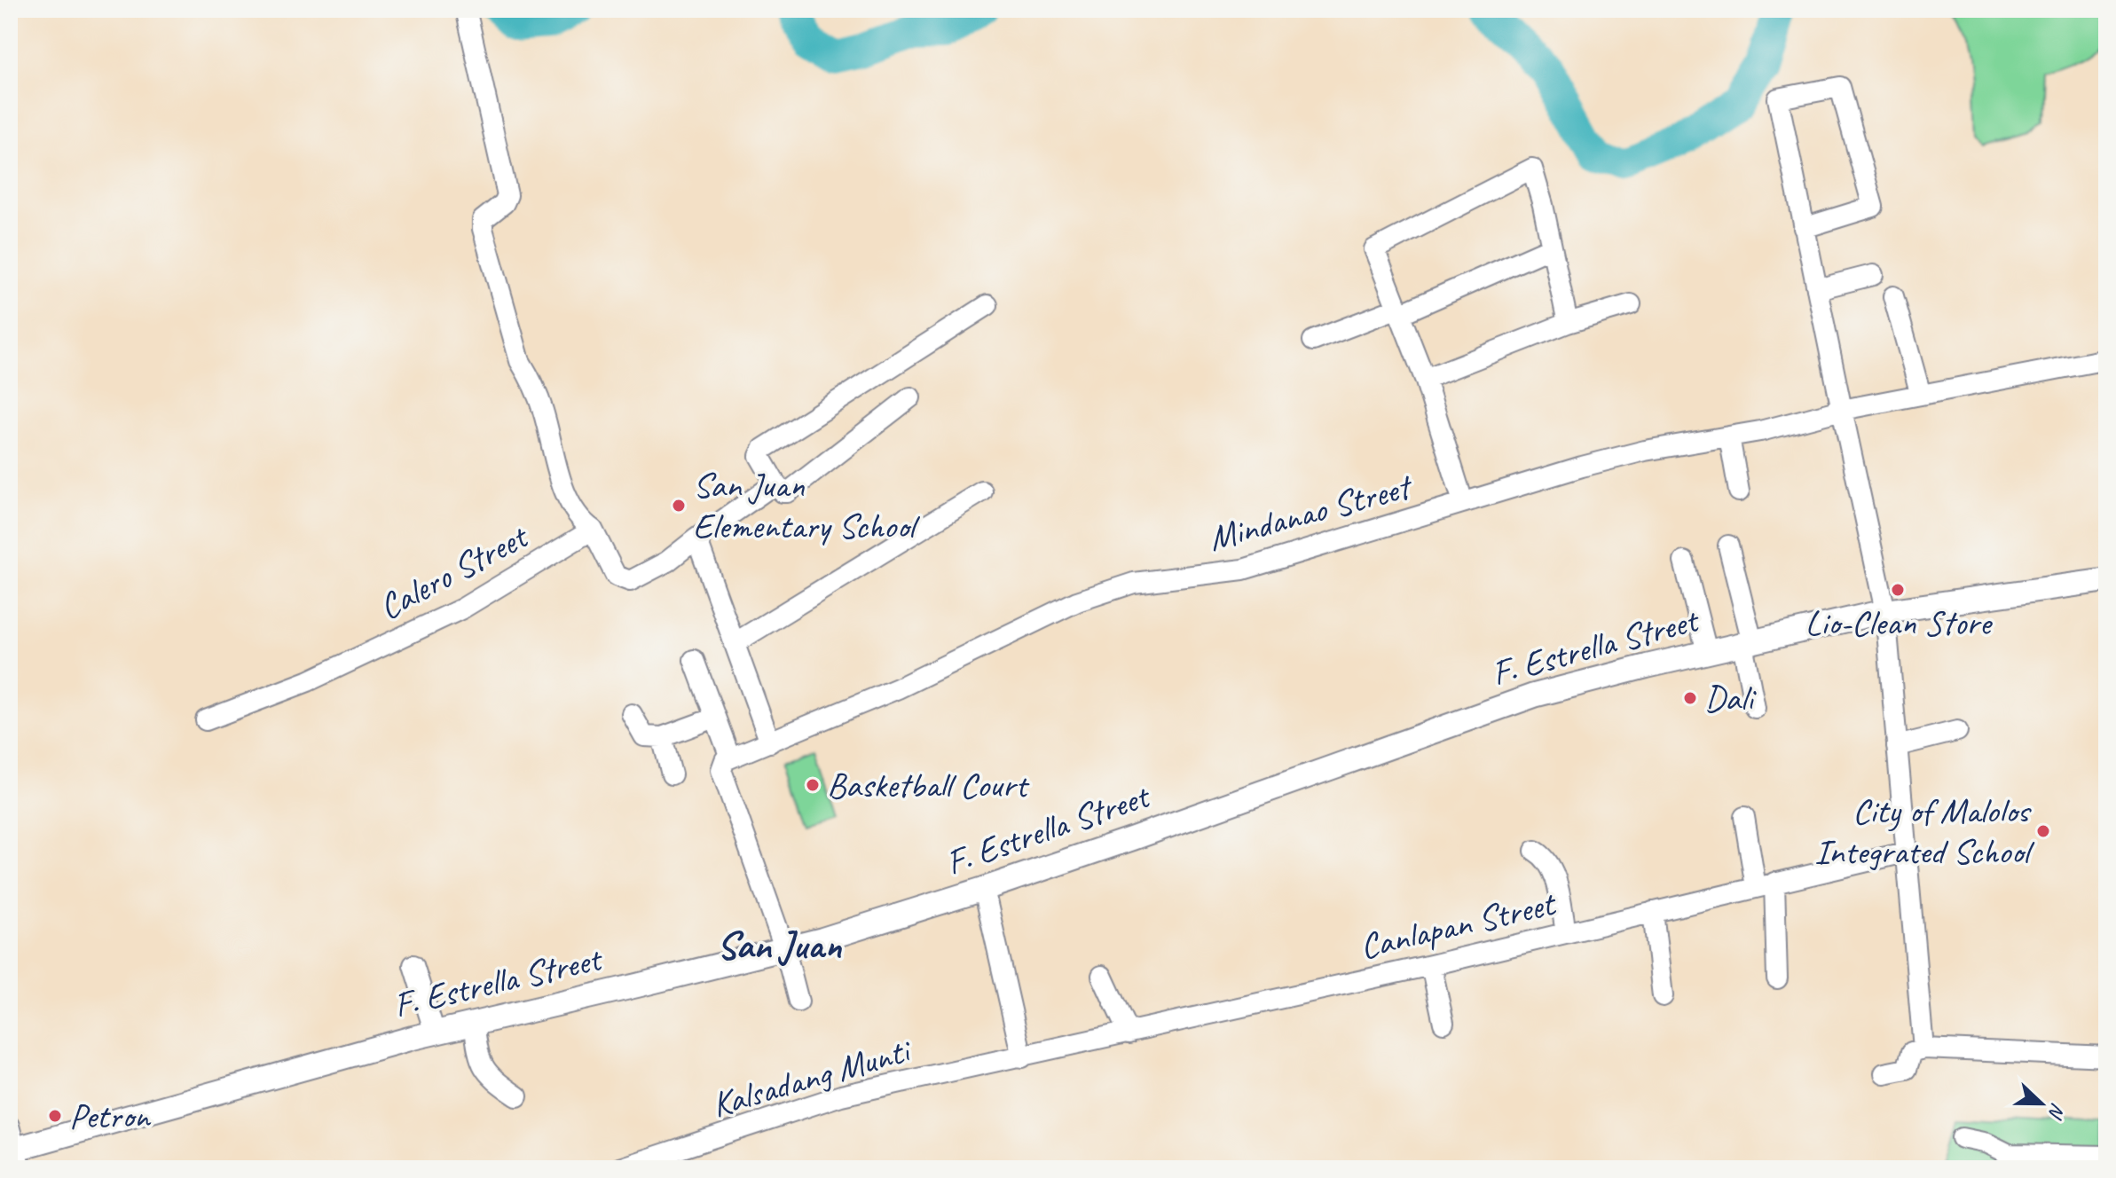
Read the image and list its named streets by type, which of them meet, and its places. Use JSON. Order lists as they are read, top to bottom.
{
  "streets": {
    "main road": ["F. Estrella Street"],
    "street": [
      "Mindanao Street",
      "Calero Street",
      "Canlapan Street",
      "Kalsadang Munti"
    ]
  },
  "crossings": [
    ["Canlapan Street", "Kalsadang Munti"]
  ],
  "districts": ["San Juan"],
  "places": [
    "San Juan Elementary School",
    "Lio-Clean Store",
    "Dali",
    "Basketball Court",
    "City of Malolos Integrated School",
    "Petron"
  ],
  "north": "right"
}
